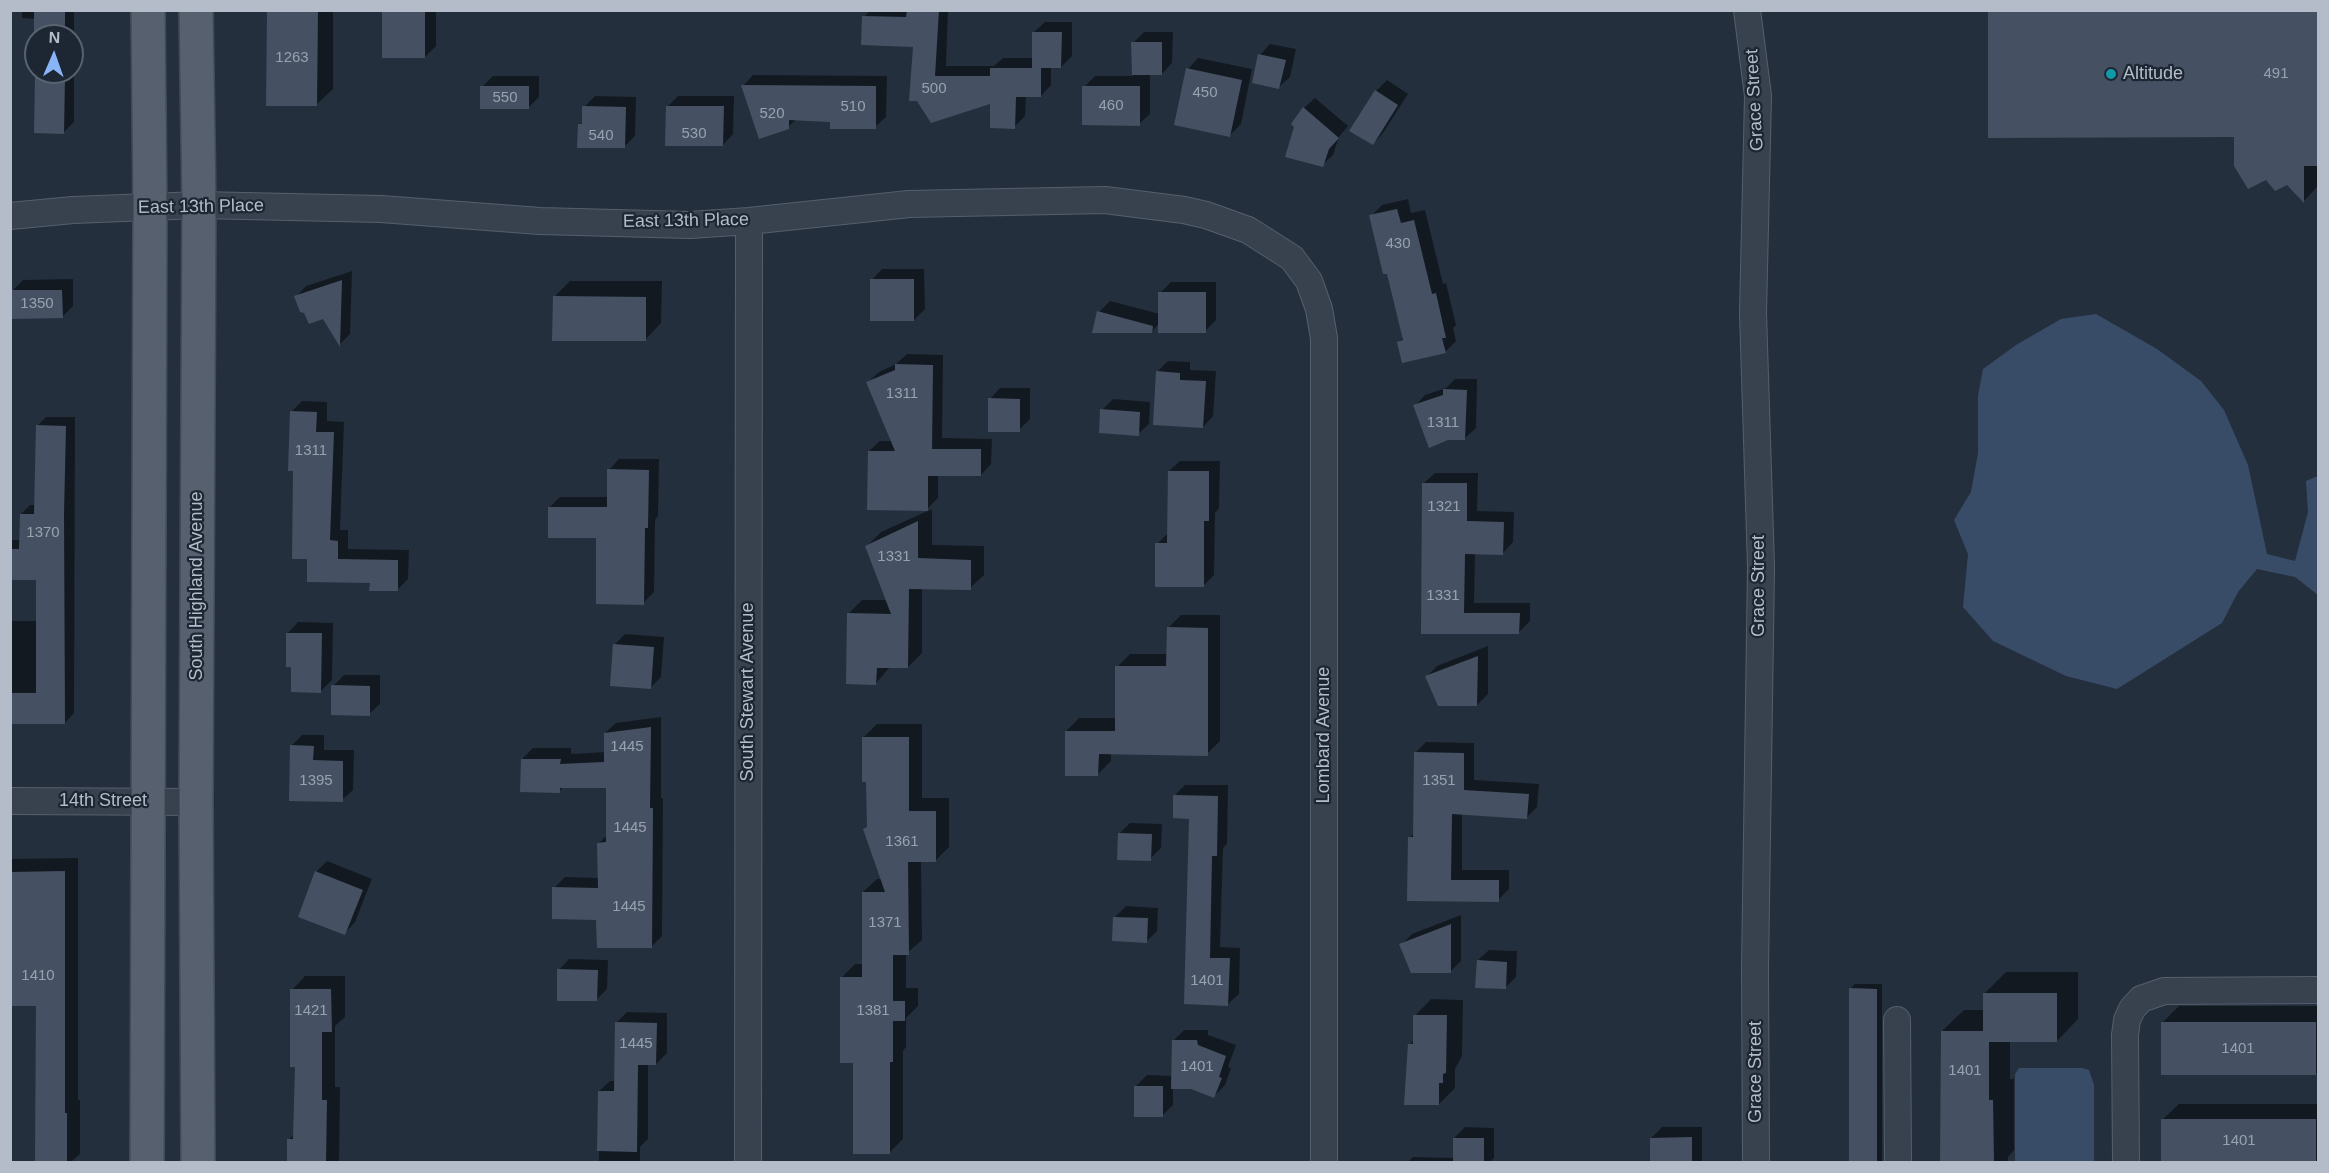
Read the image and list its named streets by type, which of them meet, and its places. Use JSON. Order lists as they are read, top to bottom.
{
  "streets": {
    "main road": ["South Highland Avenue"],
    "street": [
      "Grace Street",
      "East 13th Place",
      "South Stewart Avenue",
      "Lombard Avenue",
      "14th Street"
    ]
  },
  "crossings": [
    ["East 13th Place", "South Highland Avenue"],
    ["East 13th Place", "South Stewart Avenue"],
    ["East 13th Place", "Lombard Avenue"],
    ["South Highland Avenue", "14th Street"]
  ],
  "places": ["Altitude"],
  "house_numbers": [
    "1263",
    "491",
    "500",
    "450",
    "550",
    "460",
    "510",
    "520",
    "530",
    "540",
    "430",
    "1350",
    "1311",
    "1311",
    "1311",
    "1321",
    "1370",
    "1331",
    "1331",
    "1445",
    "1395",
    "1351",
    "1445",
    "1361",
    "1445",
    "1371",
    "1410",
    "1401",
    "1421",
    "1381",
    "1445",
    "1401",
    "1401",
    "1401",
    "1401"
  ],
  "north": "top"
}
